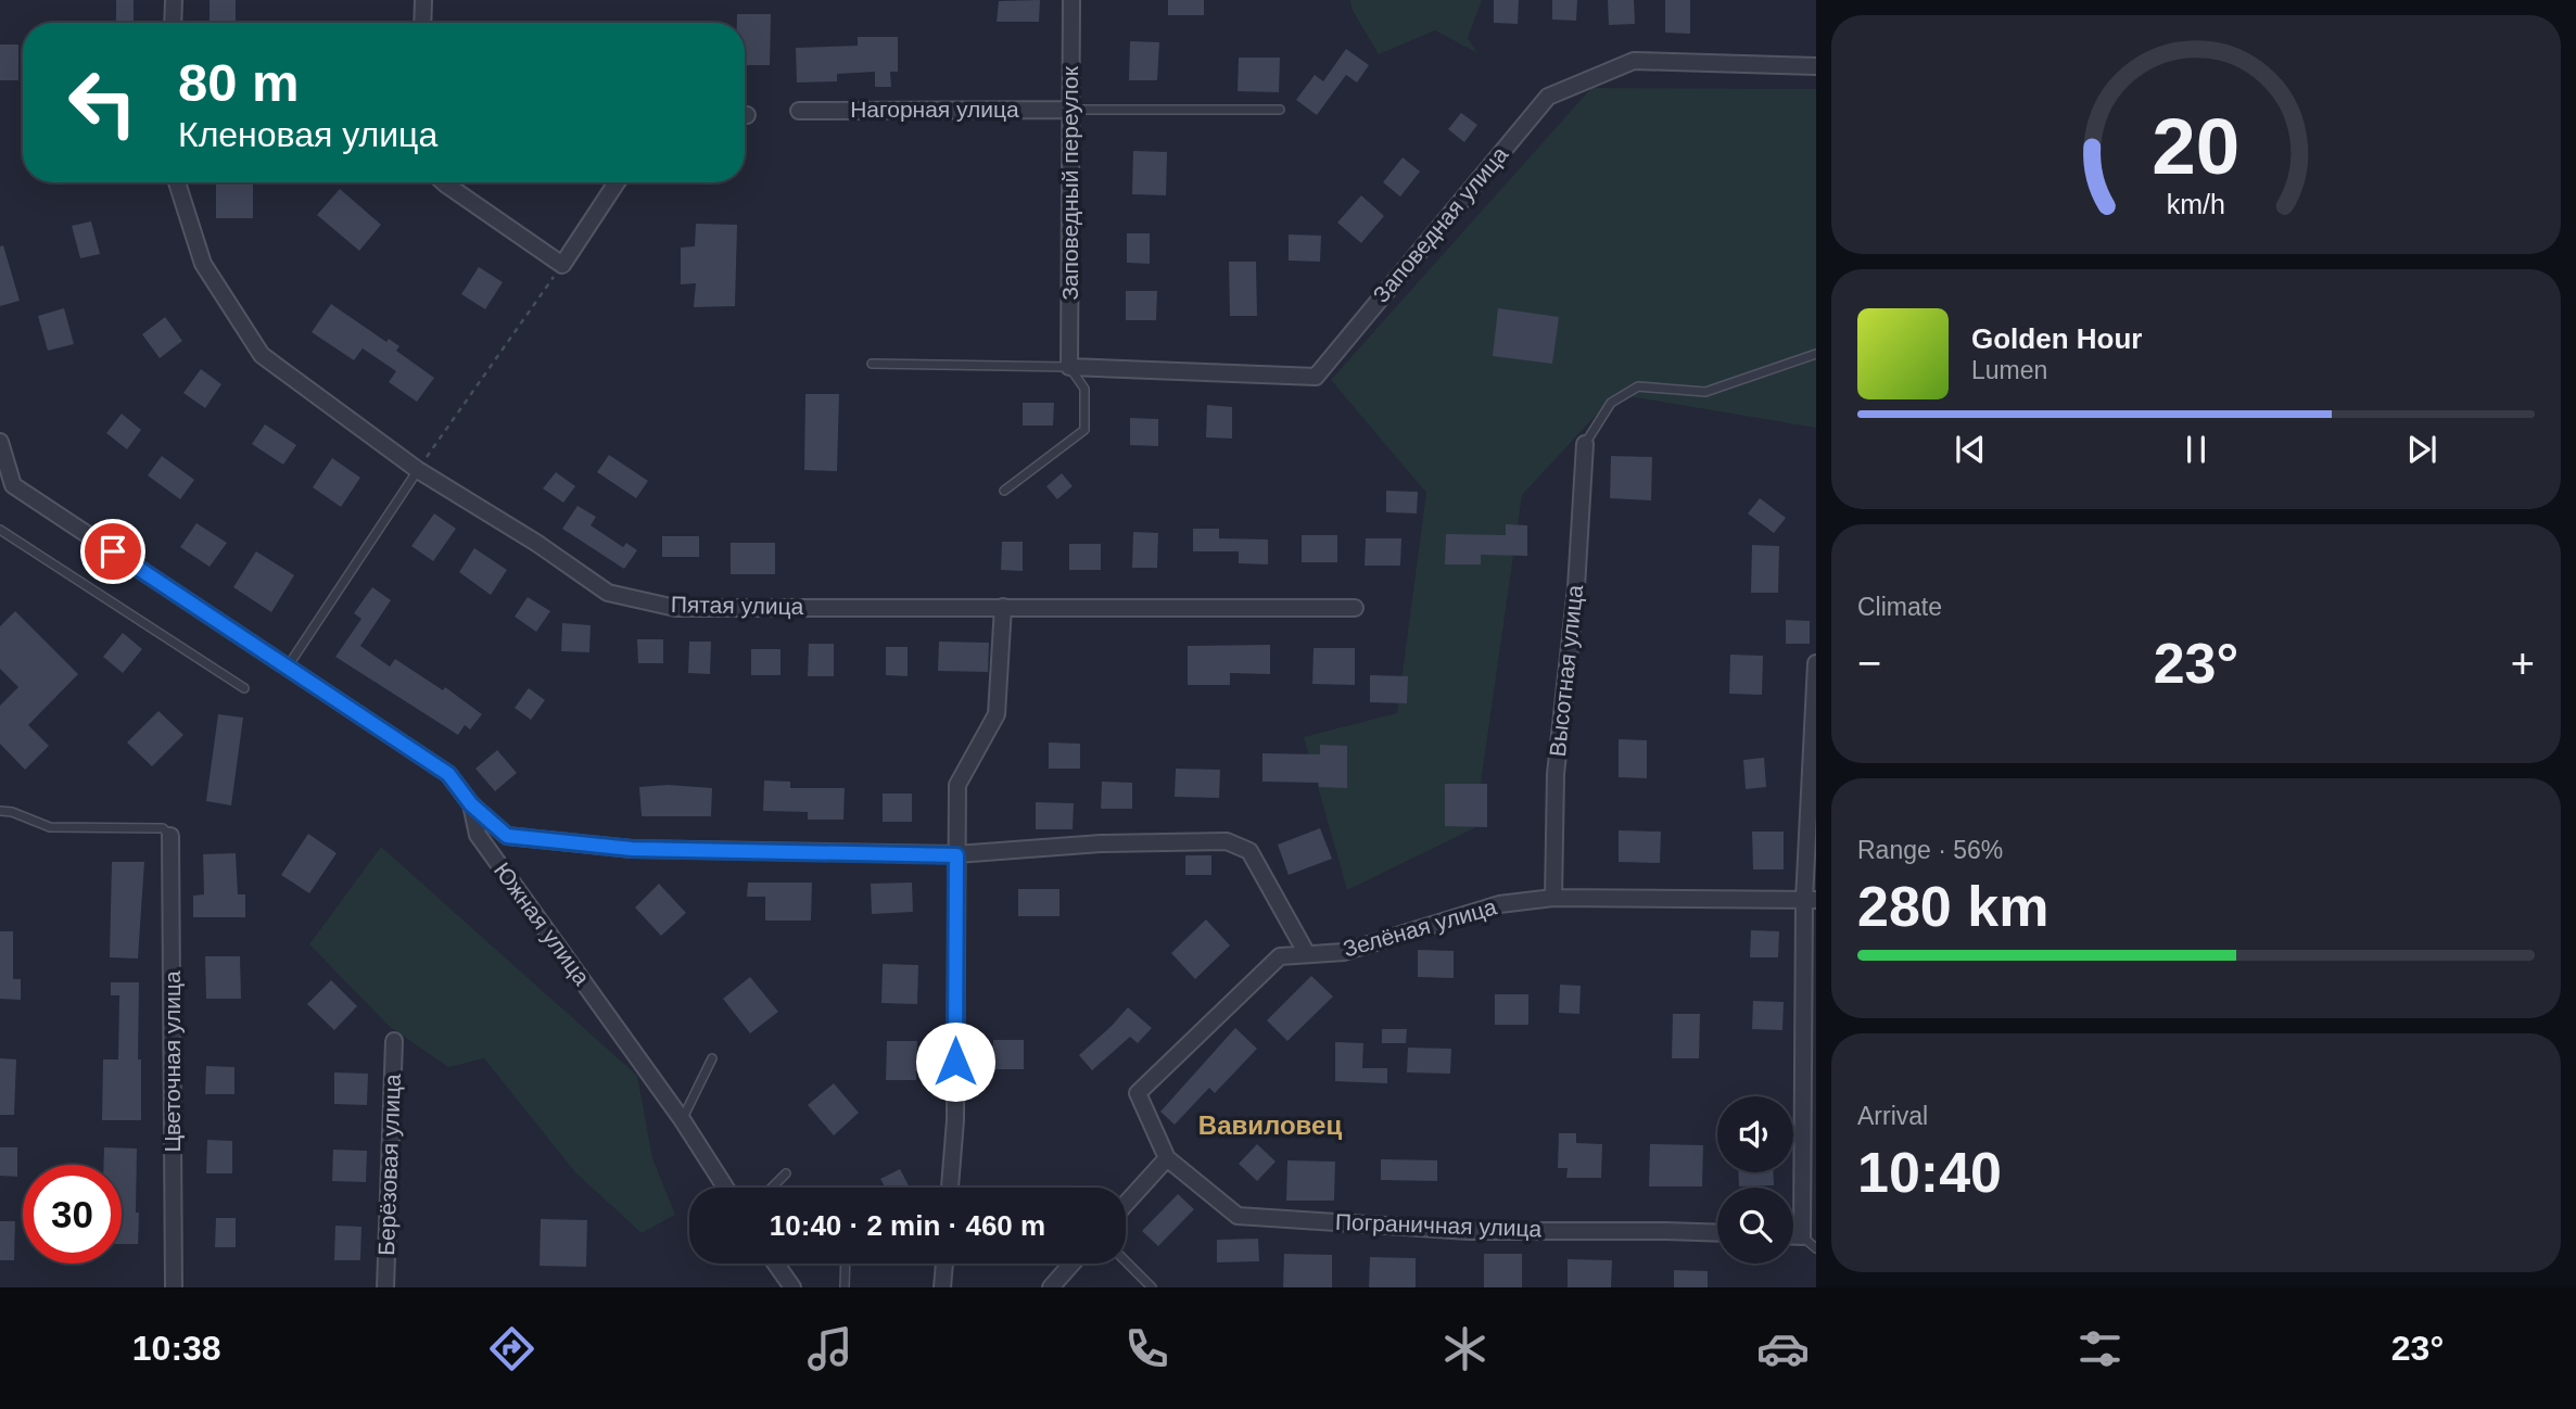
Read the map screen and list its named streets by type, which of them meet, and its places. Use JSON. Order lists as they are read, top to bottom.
{
  "streets": {
    "street": [
      "Нагорная улица",
      "Заповедный переулок",
      "Заповедная улица",
      "Пятая улица",
      "Высотная улица",
      "Южная улица",
      "Зелёная улица",
      "Цветочная улица",
      "Берёзовая улица",
      "Пограничная улица"
    ]
  },
  "crossings": [
    ["Нагорная улица", "Заповедный переулок"],
    ["Заповедный переулок", "Заповедная улица"],
    ["Высотная улица", "Зелёная улица"],
    ["Зелёная улица", "Пограничная улица"]
  ],
  "districts": ["Вавиловец"],
  "page": {
    "turn": ["80 m", "Кленовая улица"],
    "song": ["Golden Hour", "Lumen"],
    "tile": [
      "Climate",
      ["Range · 56%", "280 km"],
      ["Arrival", "10:40"]
    ],
    "heat": ["−", "23°", "+"],
    "limit": "30",
    "trip": "10:40 · 2 min · 460 m",
    "tabs": ["10:38", "23°"],
    "gauge": ["20", "km/h"]
  }
}
